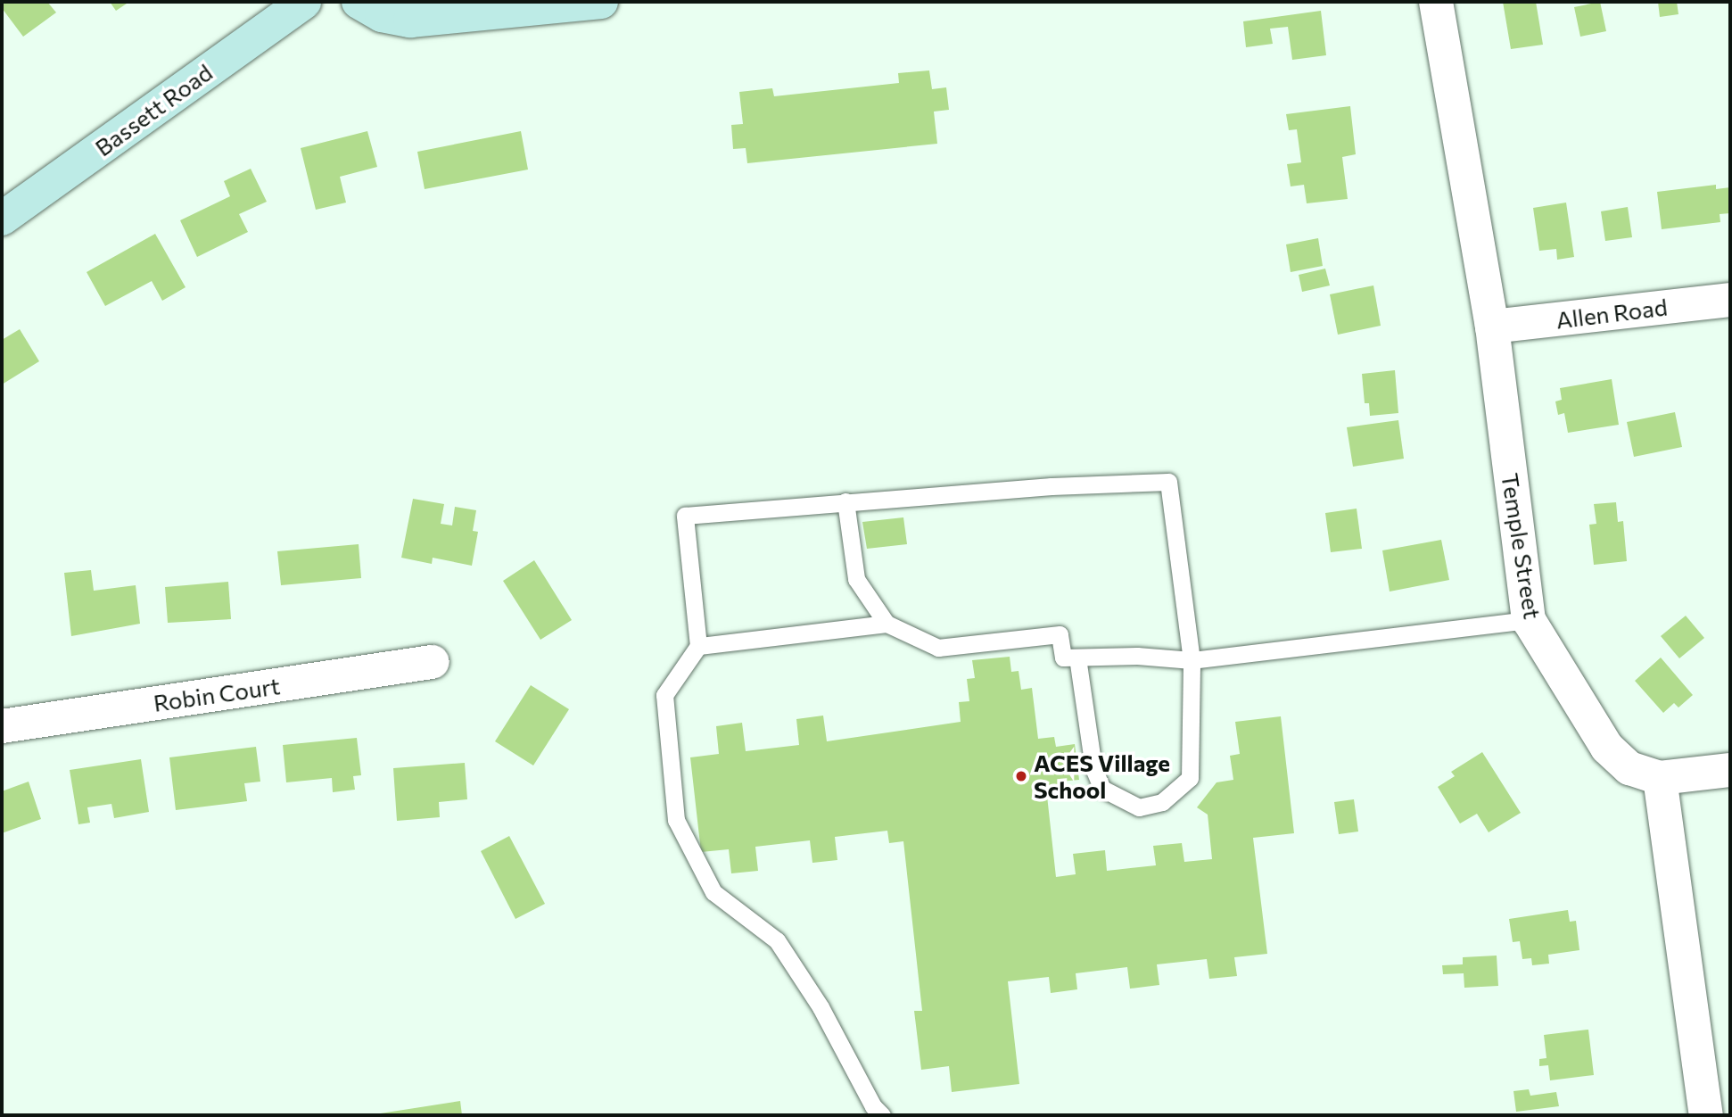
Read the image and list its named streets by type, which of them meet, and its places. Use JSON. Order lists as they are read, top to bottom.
{
  "streets": {
    "street": [
      "Bassett Road",
      "Allen Road",
      "Temple Street",
      "Robin Court"
    ]
  },
  "crossings": [
    ["Allen Road", "Temple Street"]
  ],
  "places": ["ACES Village School"]
}
